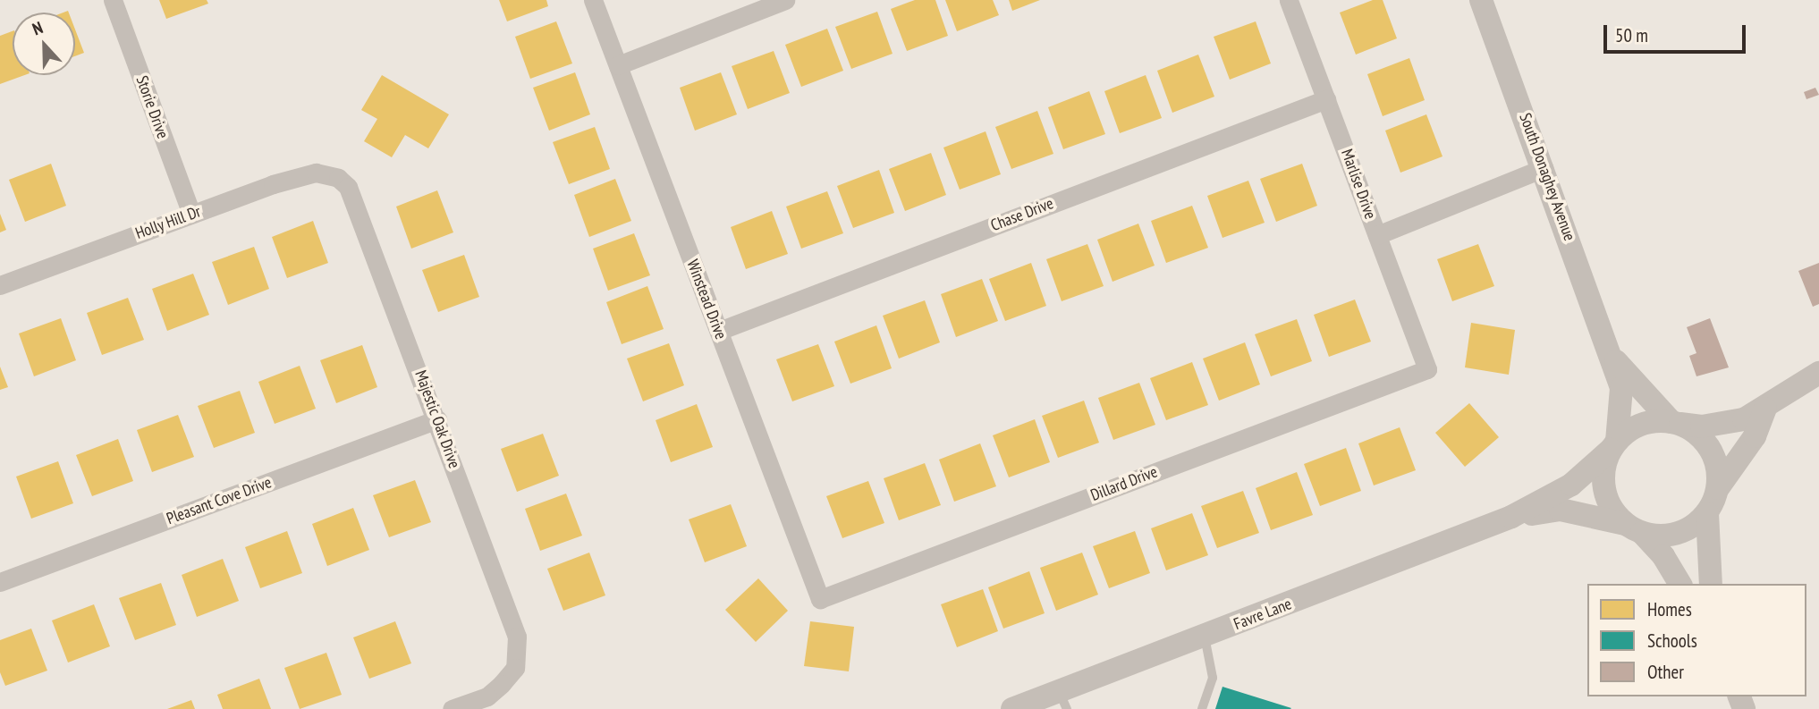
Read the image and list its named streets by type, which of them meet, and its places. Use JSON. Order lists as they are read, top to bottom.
{
  "streets": {
    "street": [
      "Storie Drive",
      "South Donaghey Avenue",
      "Marlise Drive",
      "Chase Drive",
      "Holly Hill Dr",
      "Winstead Drive",
      "Majestic Oak Drive",
      "Dillard Drive",
      "Pleasant Cove Drive",
      "Favre Lane"
    ]
  },
  "crossings": [
    ["Storie Drive", "Holly Hill Dr"],
    ["South Donaghey Avenue", "Favre Lane"],
    ["Marlise Drive", "Chase Drive"],
    ["Marlise Drive", "Dillard Drive"],
    ["Chase Drive", "Winstead Drive"],
    ["Holly Hill Dr", "Majestic Oak Drive"],
    ["Winstead Drive", "Dillard Drive"],
    ["Majestic Oak Drive", "Pleasant Cove Drive"]
  ],
  "legend": ["Homes", "Schools", "Other"],
  "scale_bar": "50 m",
  "north": "top"
}
